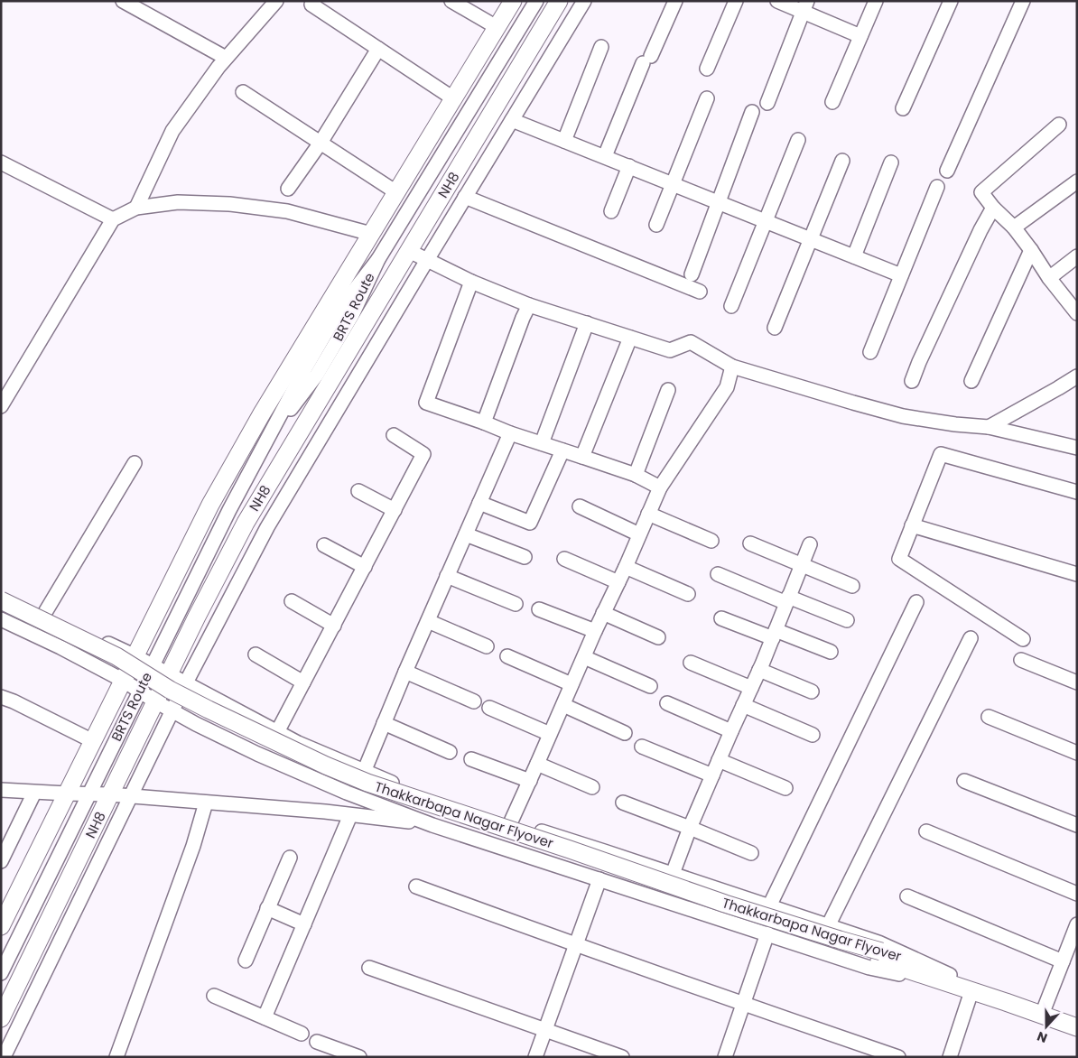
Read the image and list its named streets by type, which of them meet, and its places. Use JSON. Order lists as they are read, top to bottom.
{
  "streets": {
    "main road": ["NH8", "Thakkarbapa Nagar Flyover"],
    "street": ["BRTS Route"]
  },
  "north": "bottom"
}
